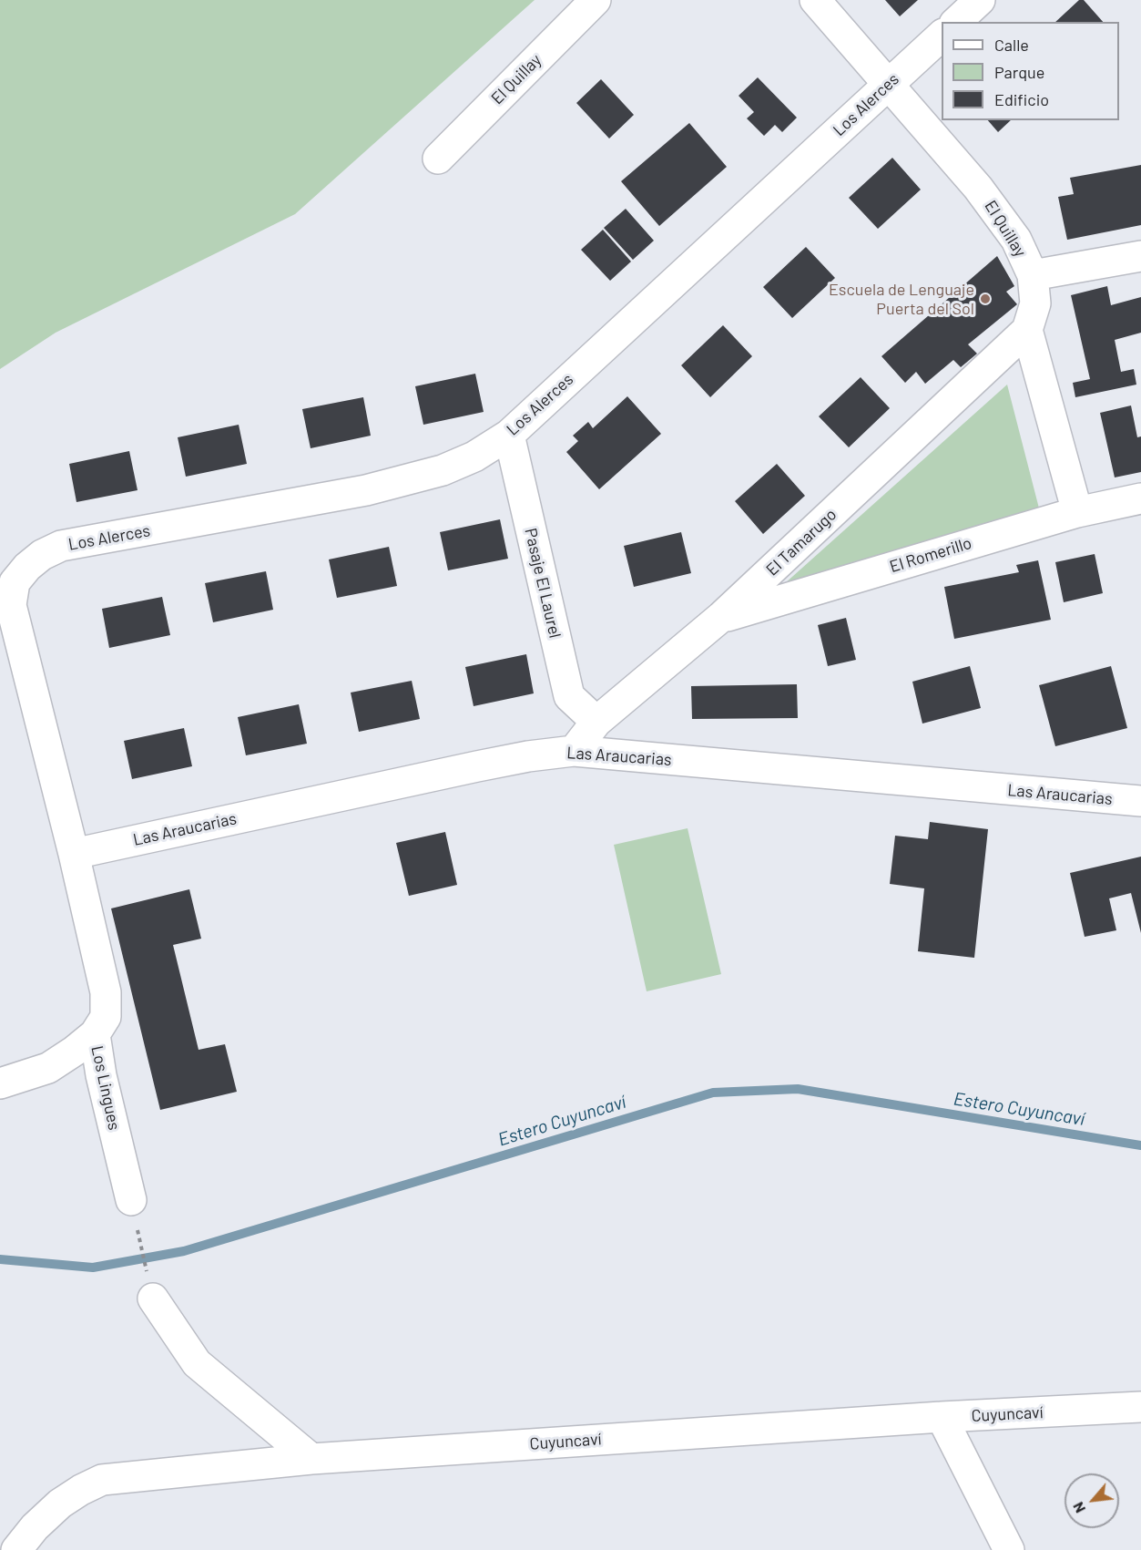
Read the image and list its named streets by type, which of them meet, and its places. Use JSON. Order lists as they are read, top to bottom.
{
  "streets": {
    "street": [
      "El Quillay",
      "Los Alerces",
      "El Tamarugo",
      "El Romerillo",
      "Pasaje El Laurel",
      "Las Araucarias",
      "Los Lingues",
      "Cuyuncaví"
    ]
  },
  "crossings": [
    ["El Quillay", "Los Alerces"],
    ["El Quillay", "El Tamarugo"],
    ["Los Alerces", "Pasaje El Laurel"],
    ["Los Alerces", "Los Lingues"],
    ["El Tamarugo", "El Romerillo"],
    ["El Tamarugo", "Pasaje El Laurel"],
    ["El Tamarugo", "Las Araucarias"],
    ["Las Araucarias", "Los Lingues"]
  ],
  "water": ["Estero Cuyuncaví"],
  "places": ["Escuela de Lenguaje Puerta del Sol"],
  "legend": ["Calle", "Parque", "Edificio"],
  "north": "bottom left"
}
